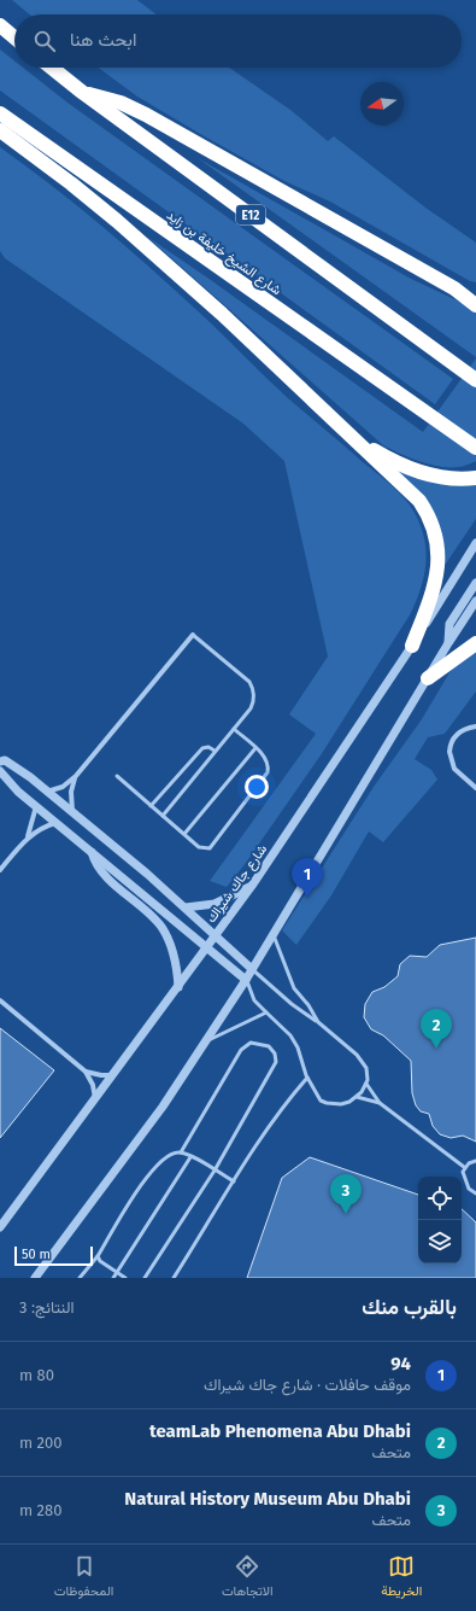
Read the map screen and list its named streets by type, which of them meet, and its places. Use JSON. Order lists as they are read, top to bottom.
{
  "streets": {
    "highway": ["E12", "شارع الشيخ خليفة بن زايد"],
    "street": ["شارع جاك شيراك"]
  },
  "scale_bar": "50 m",
  "north": "left",
  "page": {
    "search": "ابحث هنا",
    "pins": ["1", "2", "3"],
    "scale": "50 m",
    "heading": ["بالقرب منك", "النتائج: 3"],
    "list": [
      {
        "mark": "1",
        "name": "94",
        "note": "موقف حافلات · شارع جاك شيراك",
        "value": "80 m"
      },
      {
        "mark": "2",
        "name": "teamLab Phenomena Abu Dhabi",
        "note": "متحف",
        "value": "200 m"
      },
      {
        "mark": "3",
        "name": "Natural History Museum Abu Dhabi",
        "note": "متحف",
        "value": "280 m"
      }
    ],
    "nav": ["الخريطة", "الاتجاهات", "المحفوظات"]
  }
}
